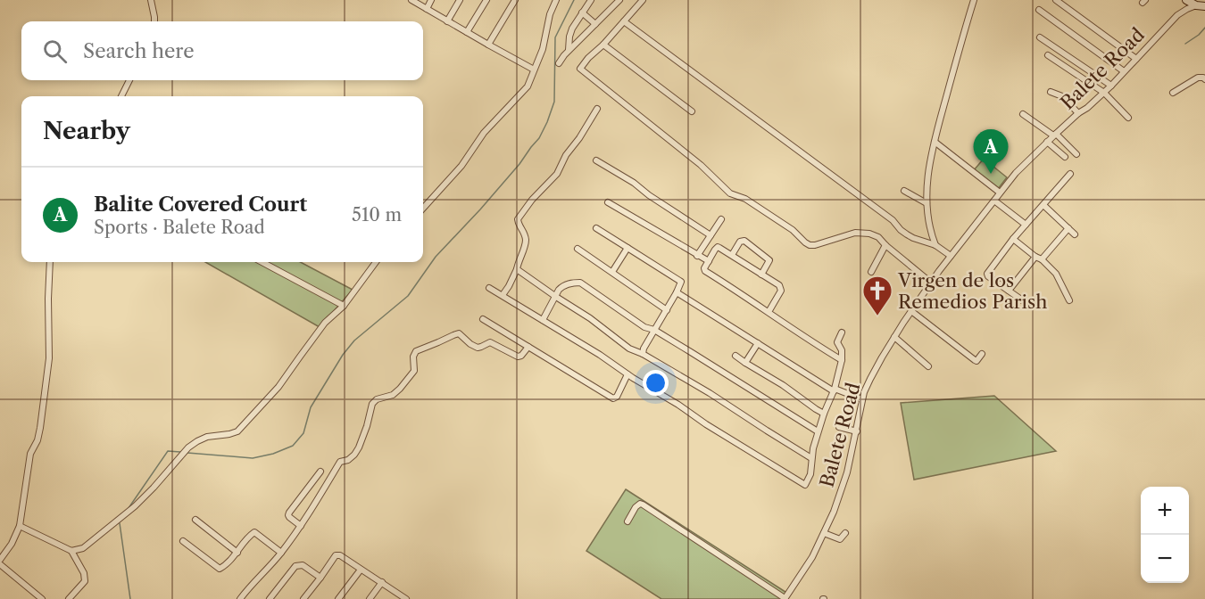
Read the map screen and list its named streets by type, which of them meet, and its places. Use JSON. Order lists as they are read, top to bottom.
{
  "streets": {
    "street": ["Balete Road"]
  },
  "places": {
    "church": ["Virgen de los Remedios Parish"]
  },
  "page": {
    "search": "Search here",
    "heading": "Nearby",
    "pins": "A",
    "list": [
      {
        "mark": "A",
        "name": "Balite Covered Court",
        "note": "Sports · Balete Road",
        "value": "510 m"
      }
    ],
    "map_buttons": ["+", "−"]
  }
}
